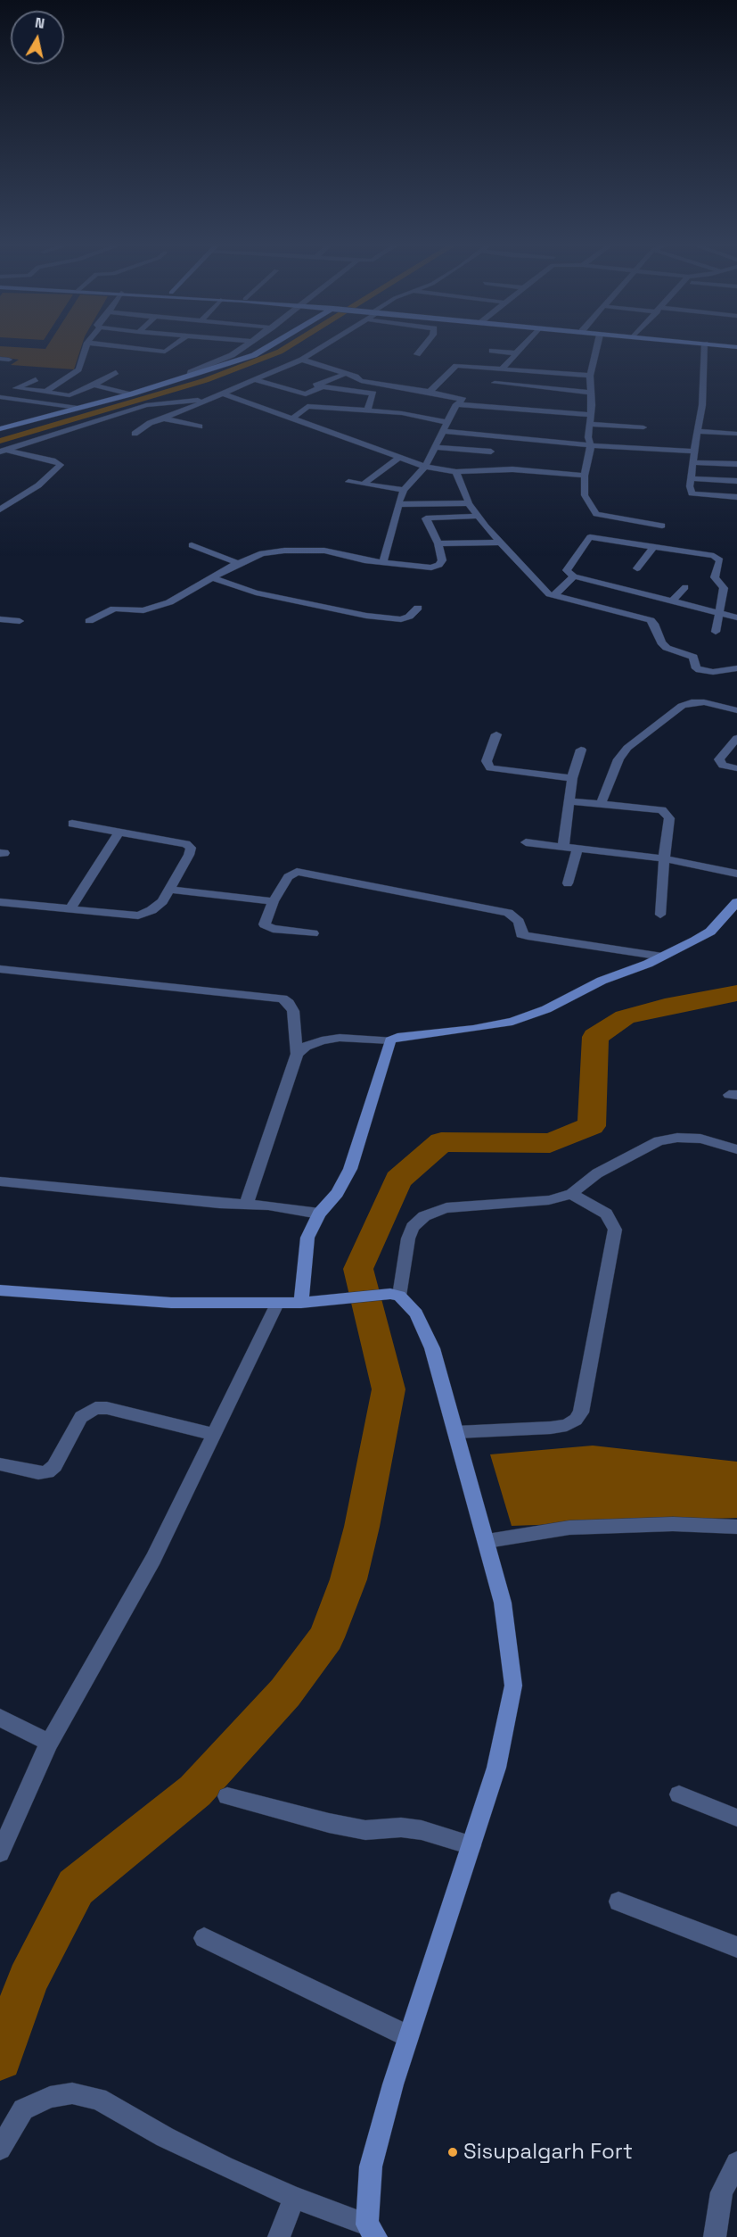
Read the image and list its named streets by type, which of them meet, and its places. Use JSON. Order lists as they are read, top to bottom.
{
  "places": ["Sisupalgarh Fort"],
  "north": "top"
}
